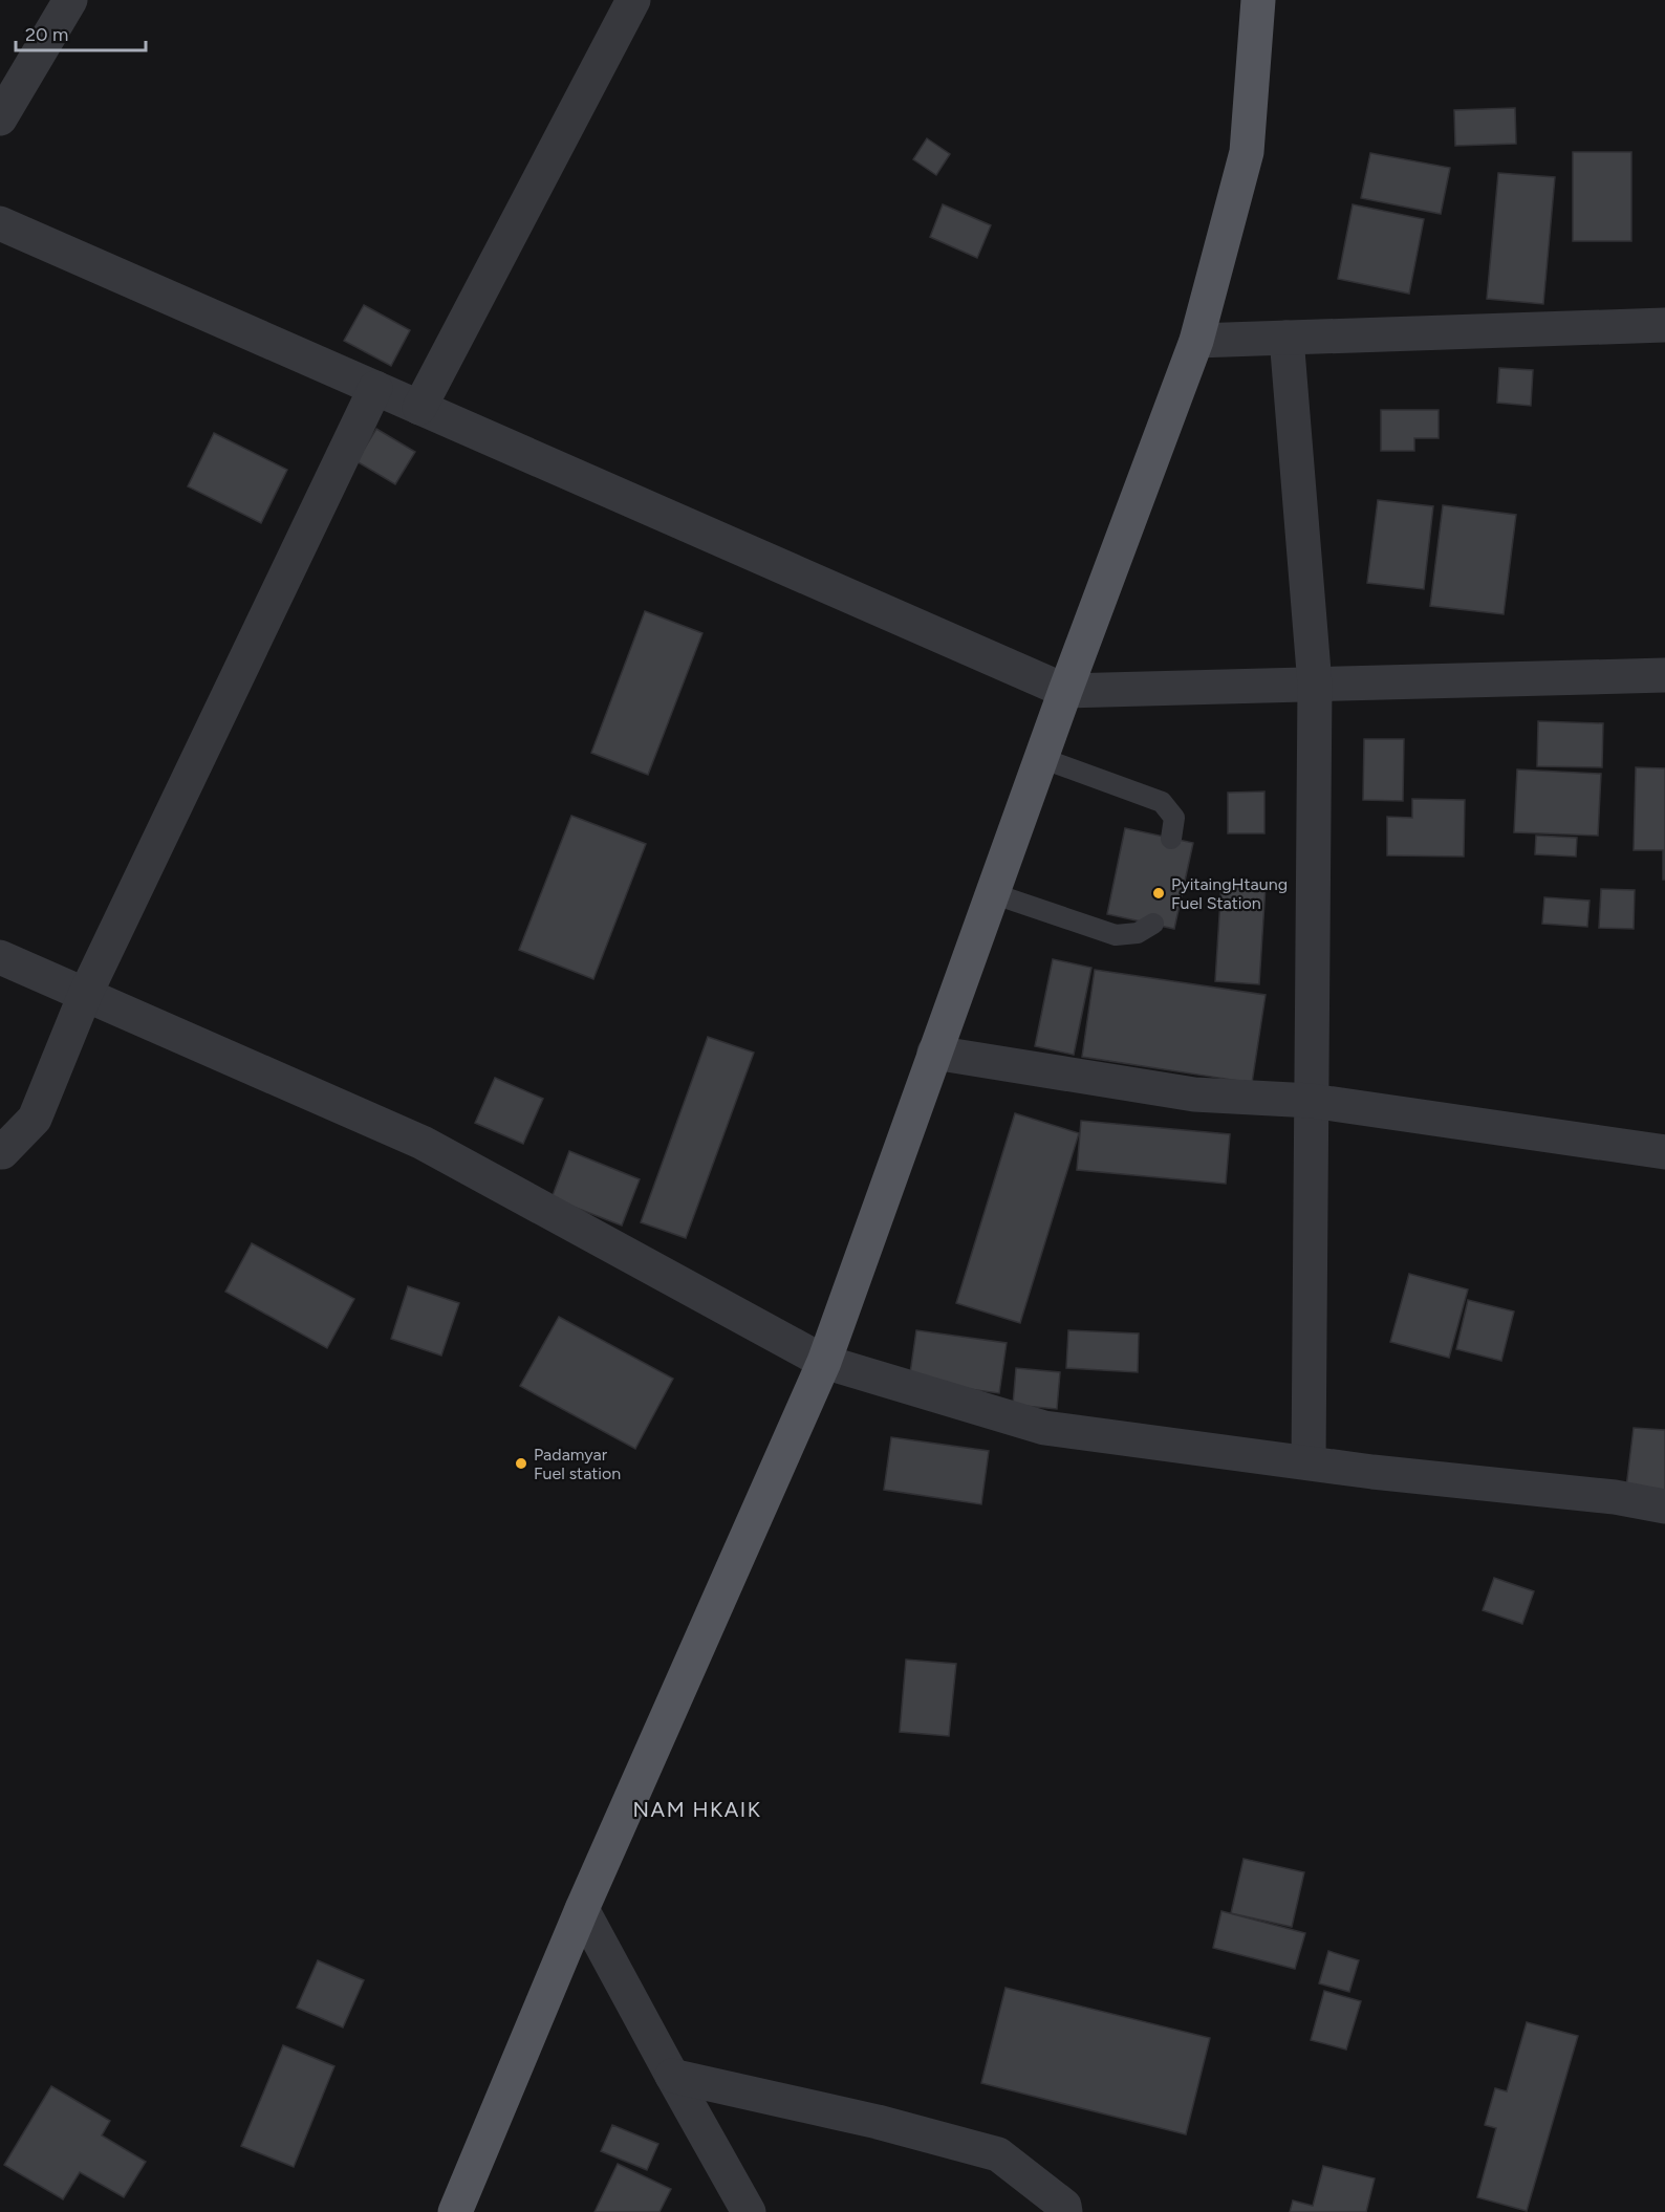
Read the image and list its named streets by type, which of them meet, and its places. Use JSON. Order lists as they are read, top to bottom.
{
  "districts": ["NAM HKAIK"],
  "places": ["PyitaingHtaung Fuel Station", "Padamyar Fuel station"],
  "scale_bar": "20 m"
}
